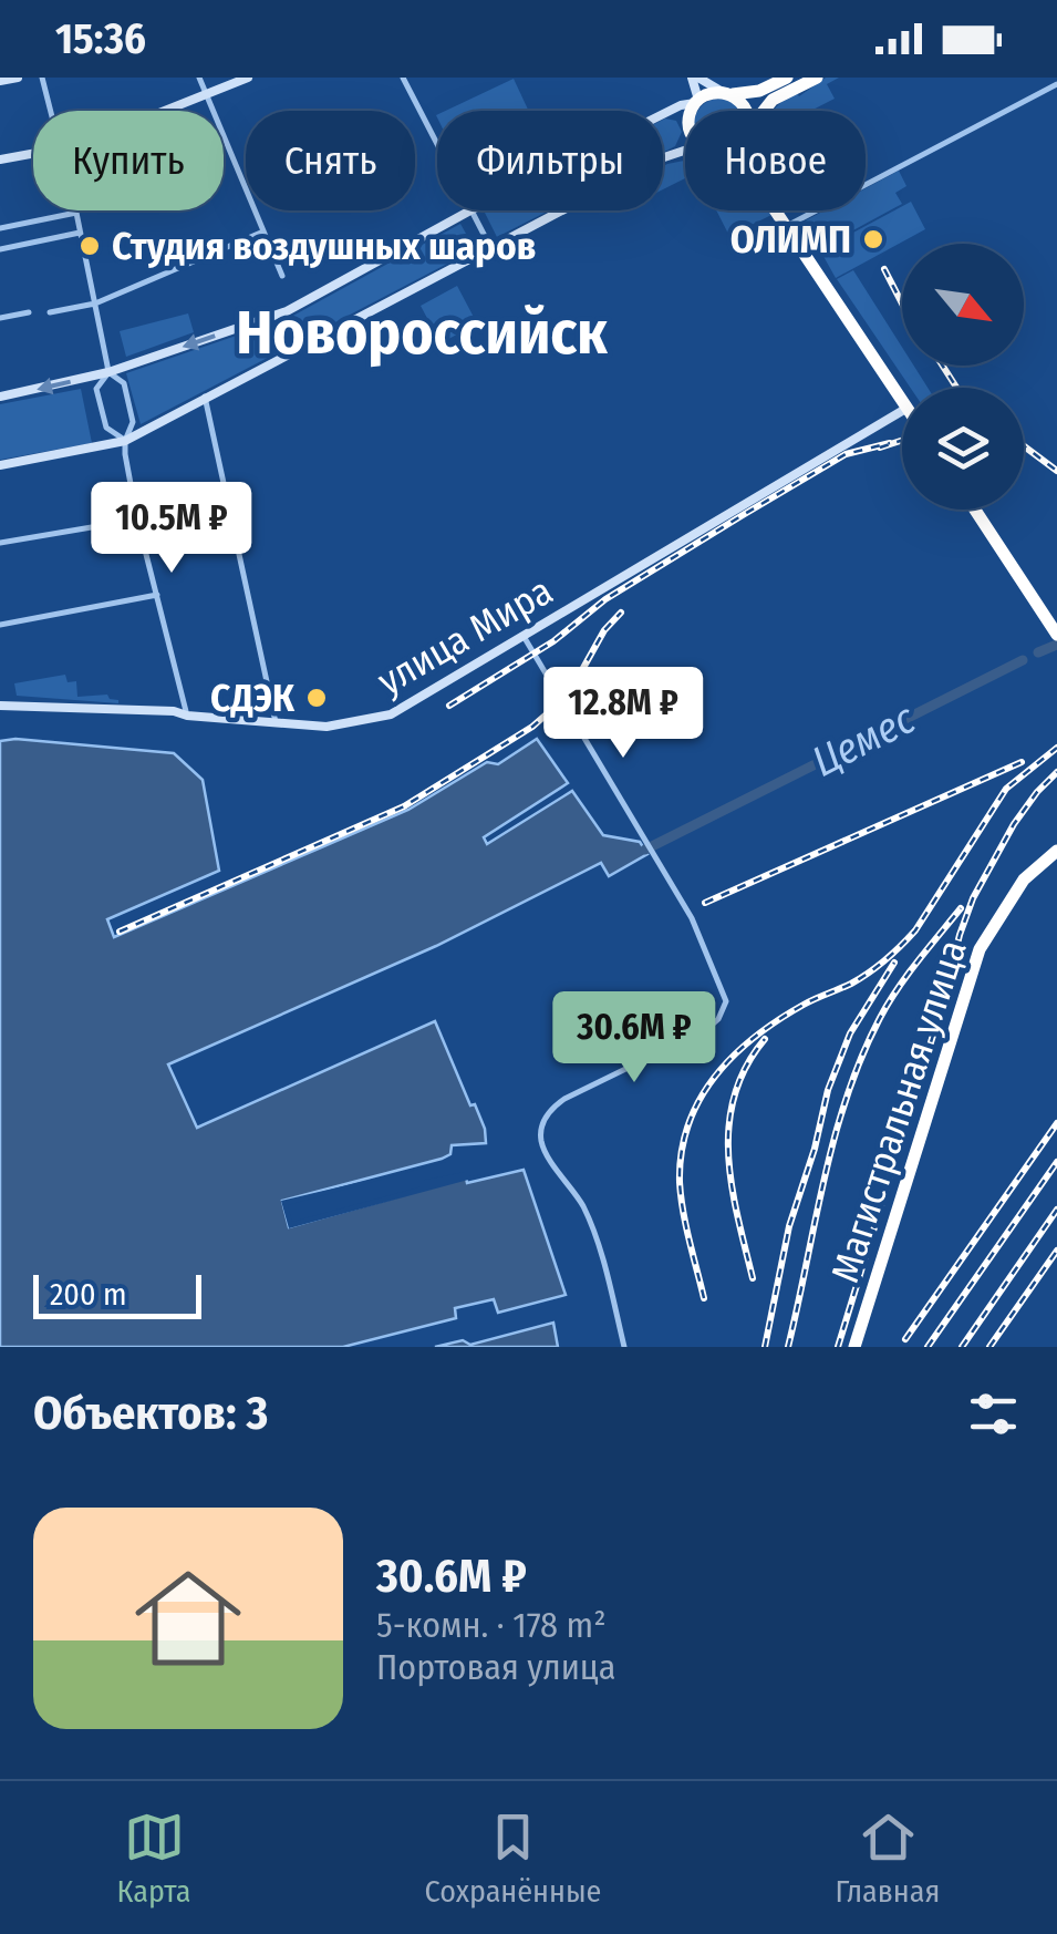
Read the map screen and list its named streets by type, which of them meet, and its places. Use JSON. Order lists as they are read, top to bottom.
{
  "streets": {
    "highway": ["Магистральная улица"],
    "street": ["улица Мира"]
  },
  "districts": ["Новороссийск"],
  "water": ["Цемес"],
  "places": ["ОЛИМП", "Студия воздушных шаров", "СДЭК"],
  "scale_bar": "200 m",
  "north": "bottom right",
  "page": {
    "status": "15:36",
    "chip": [
      "Купить",
      "Снять",
      "Фильтры",
      "Новое"
    ],
    "price": ["10.5M ₽", "12.8M ₽", "30.6M ₽"],
    "scale": "200 m",
    "heading": "Объектов: 3",
    "list": [
      {
        "name": "30.6M ₽",
        "note": "5-комн. · 178 m² · Портовая улица"
      }
    ],
    "tabs": ["Карта", "Сохранённые", "Главная"]
  }
}
